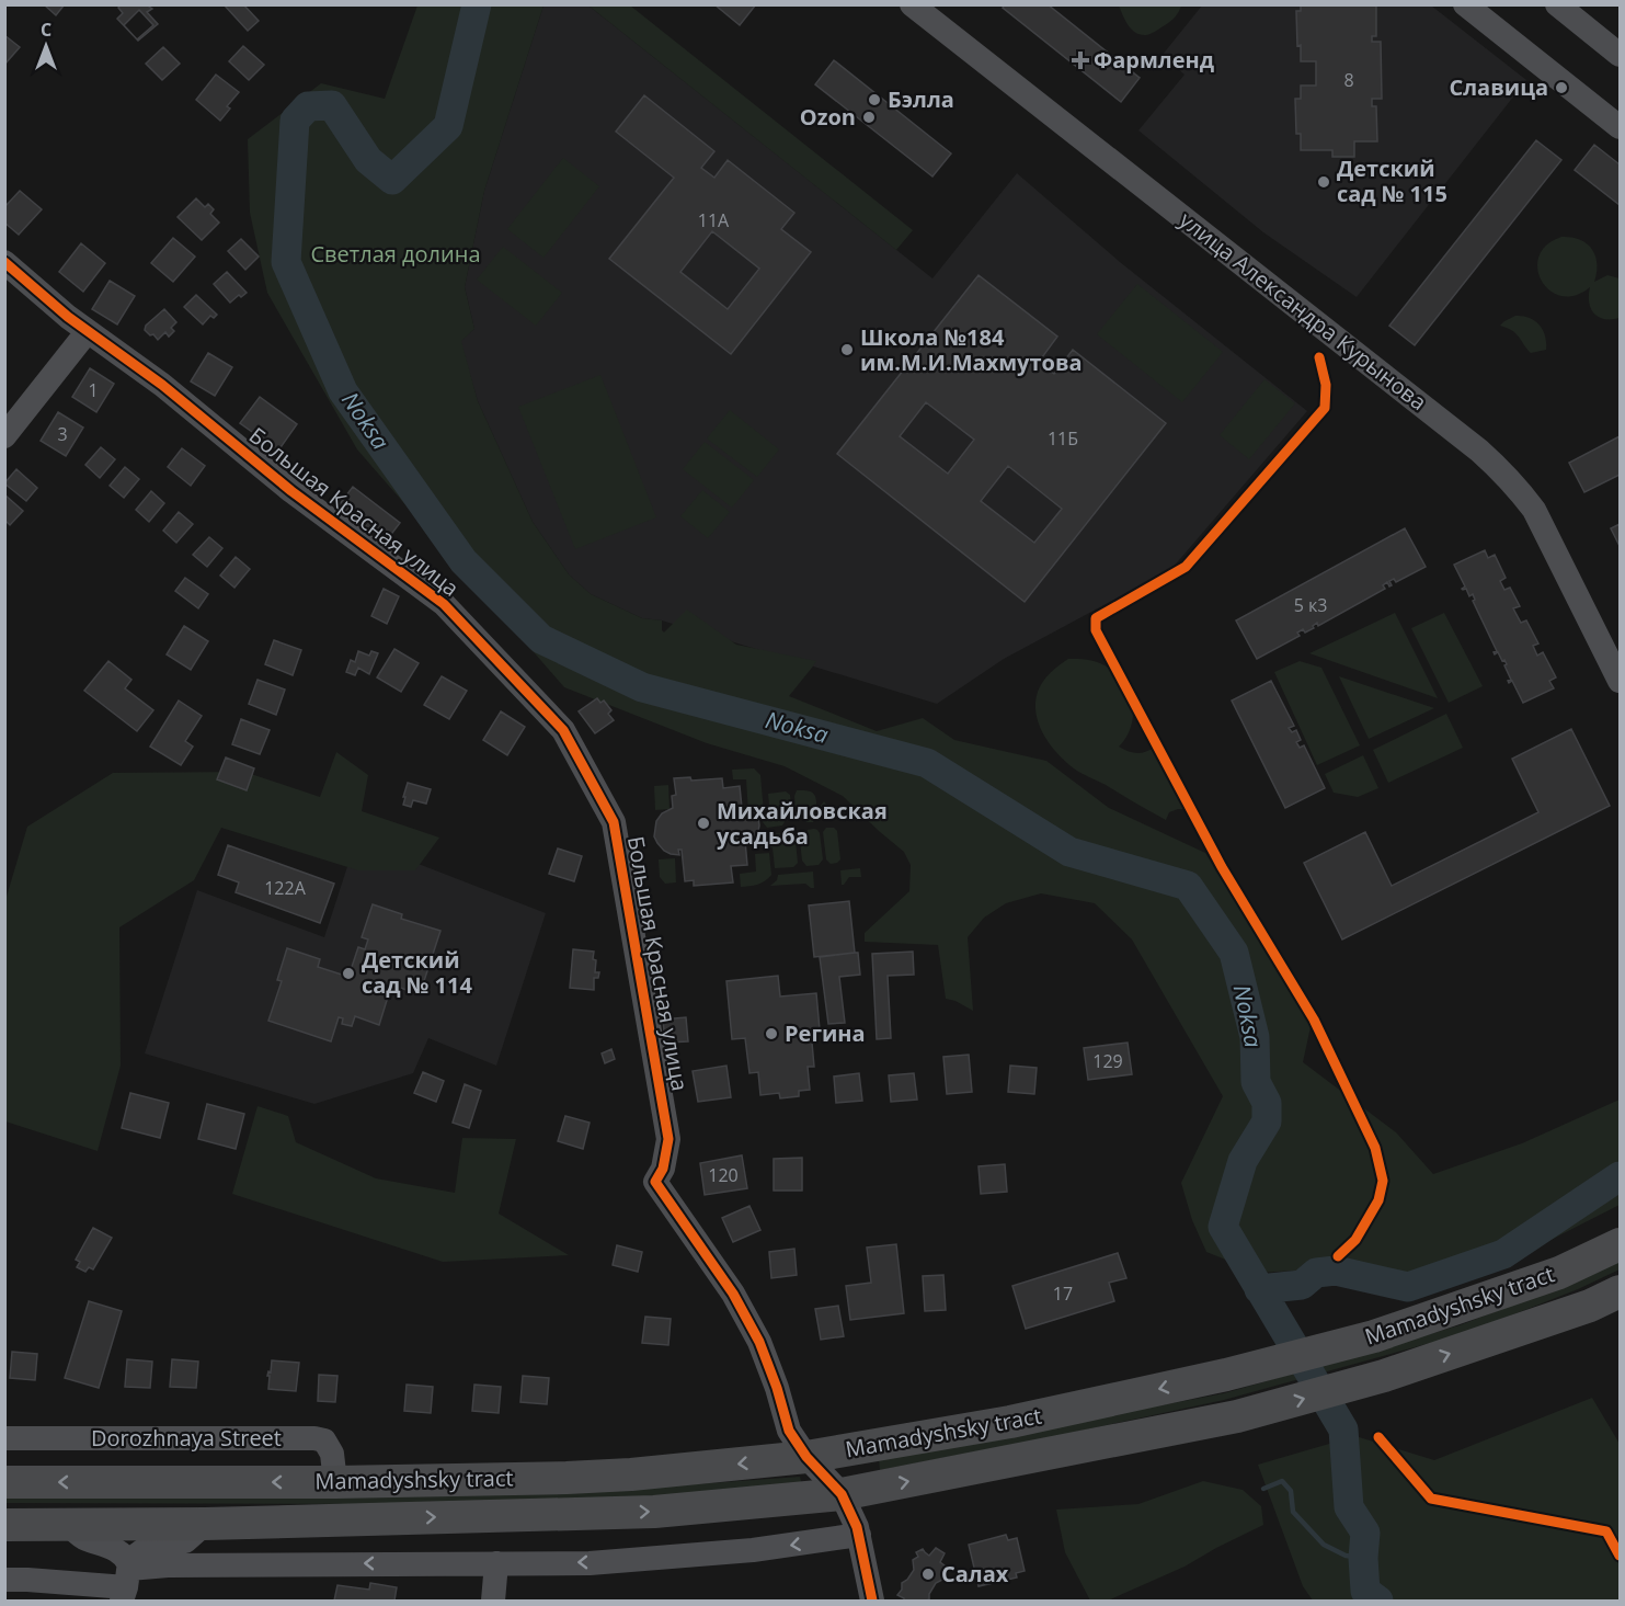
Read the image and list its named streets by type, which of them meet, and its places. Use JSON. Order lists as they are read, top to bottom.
{
  "streets": {
    "main road": ["Mamadyshsky tract"],
    "street": ["улица Александра Курынова", "Большая Красная улица", "Dorozhnaya Street"]
  },
  "crossings": [
    ["Большая Красная улица", "Mamadyshsky tract"],
    ["Mamadyshsky tract", "Dorozhnaya Street"]
  ],
  "water": ["Noksa"],
  "parks": ["Светлая долина"],
  "places": {
    "health": ["Фармленд"],
    "other": [
      "Славица",
      "Бэлла",
      "Ozon",
      "Детский сад № 115",
      "Школа №184 им.М.И.Махмутова",
      "Михайловская усадьба",
      "Детский сад № 114",
      "Регина",
      "Салах"
    ]
  },
  "house_numbers": [
    "8",
    "11А",
    "1",
    "3",
    "11Б",
    "5 к3",
    "122А",
    "129",
    "120",
    "17"
  ],
  "north": "top"
}
